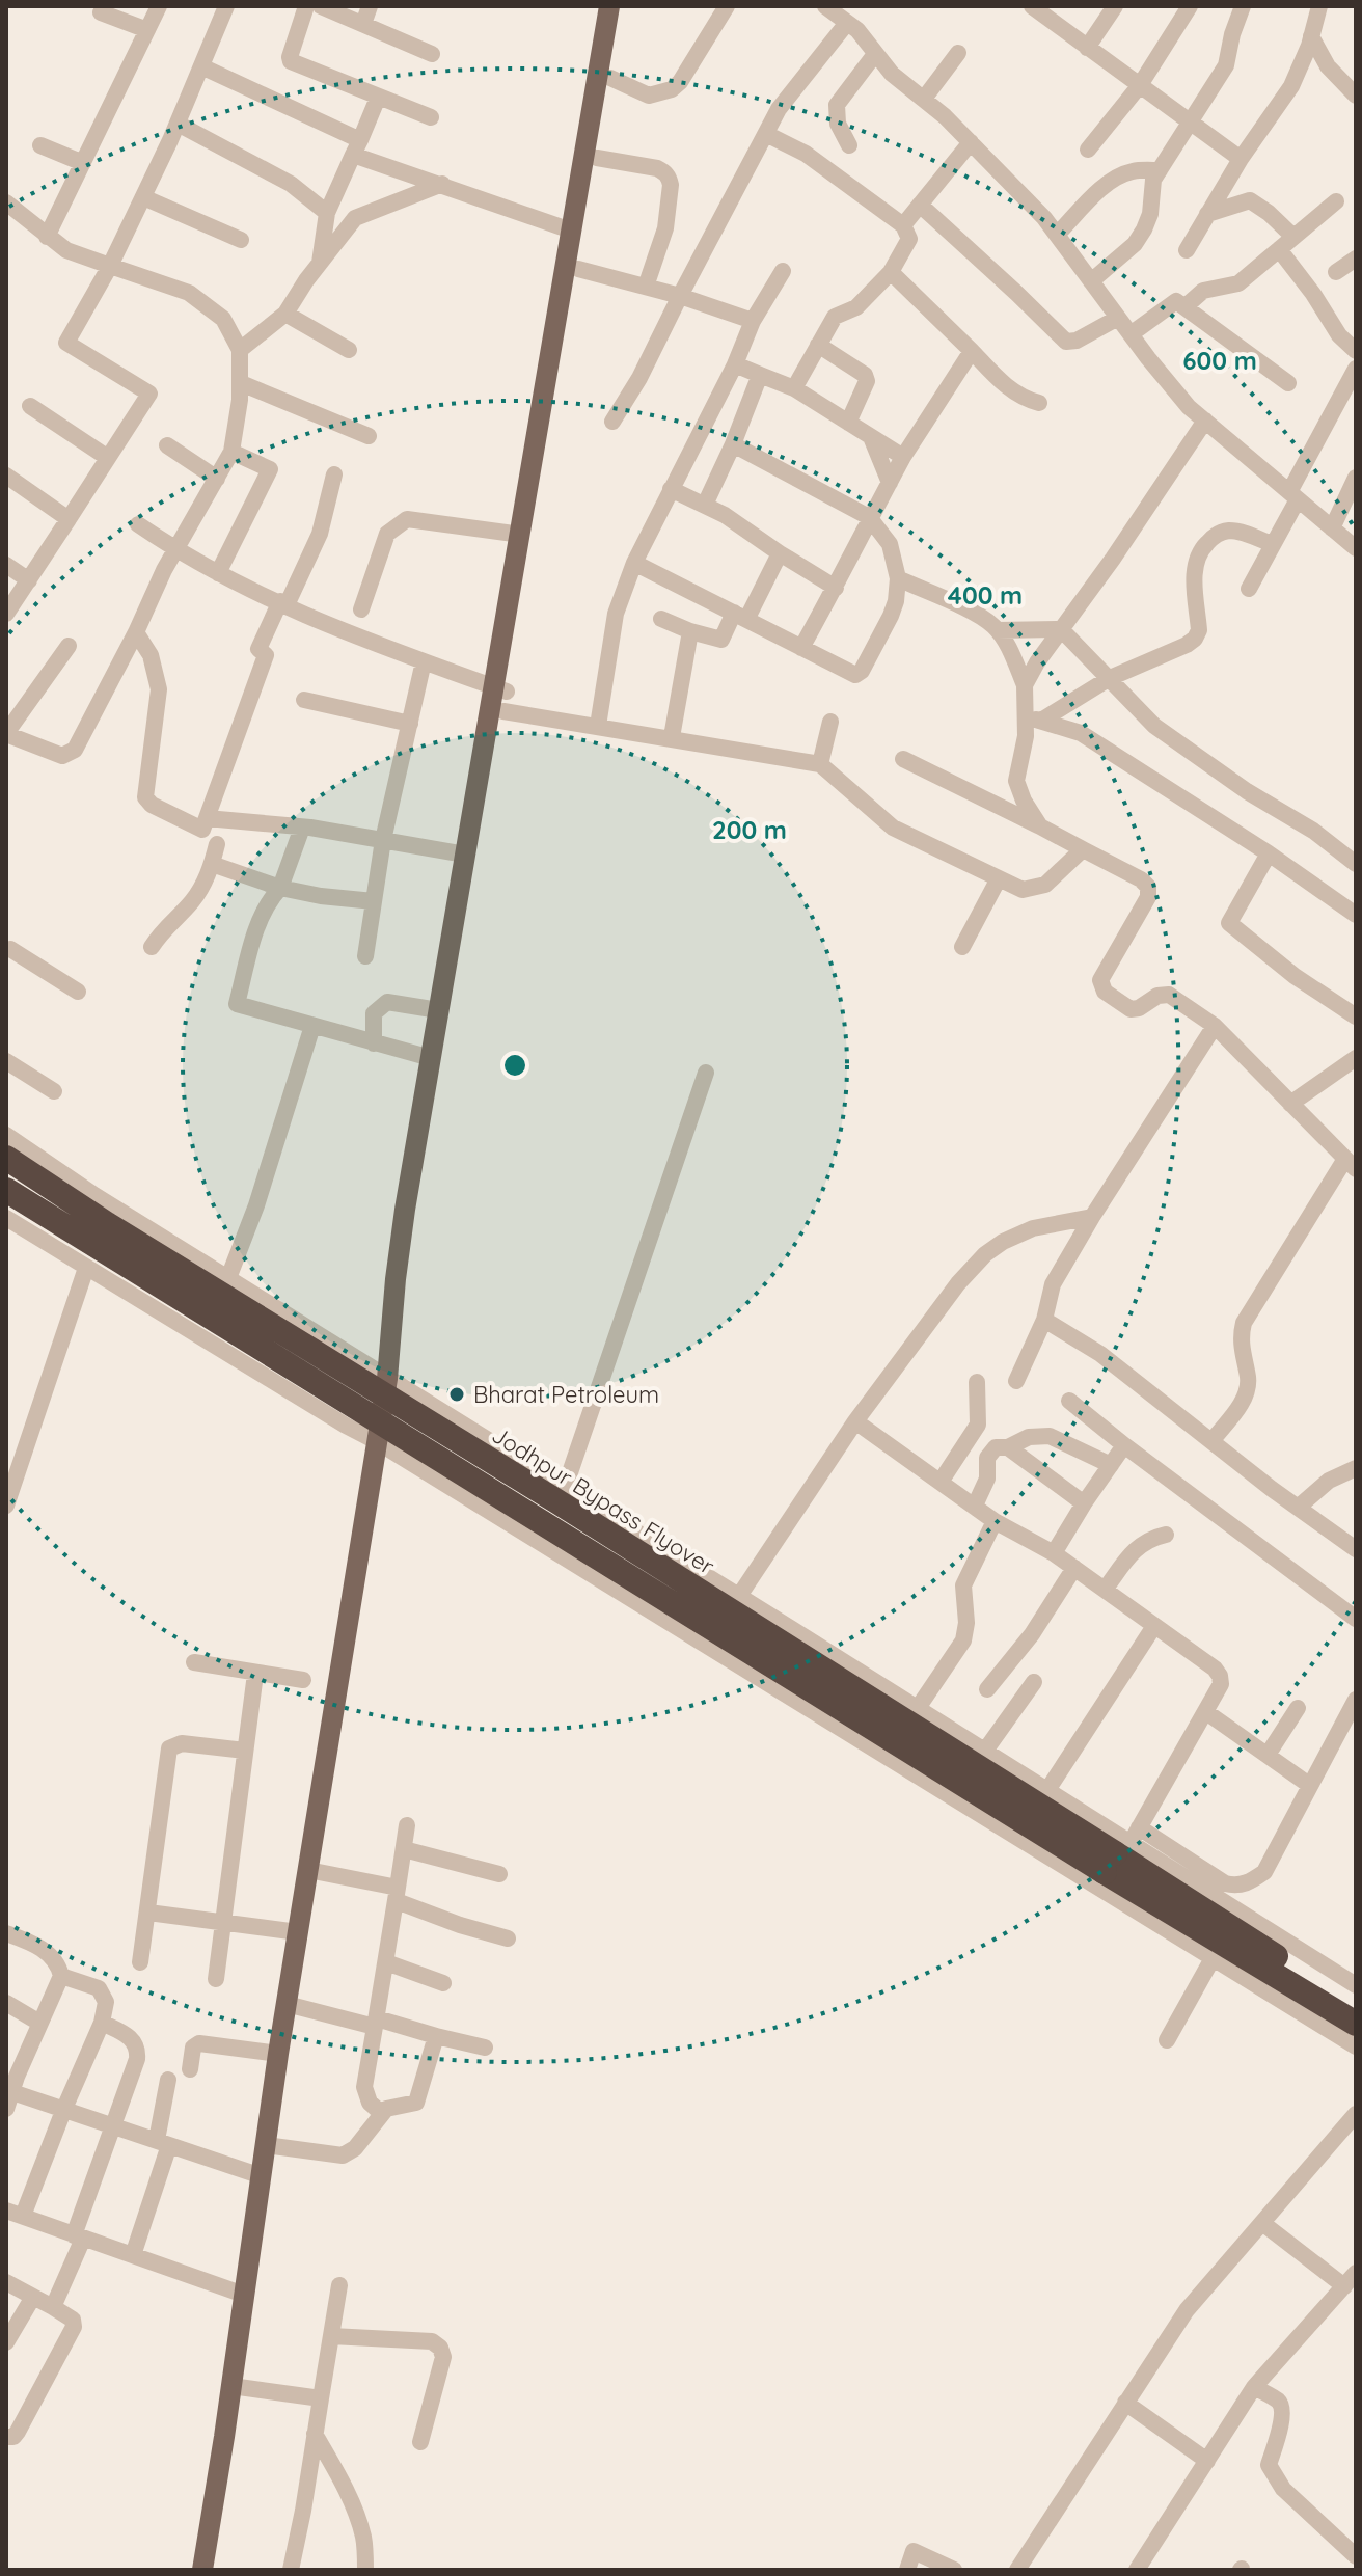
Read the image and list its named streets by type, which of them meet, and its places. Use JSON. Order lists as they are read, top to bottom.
{
  "streets": {
    "highway": ["Jodhpur Bypass Flyover"]
  },
  "places": ["Bharat Petroleum"],
  "rings": ["600 m", "400 m", "200 m"]
}
